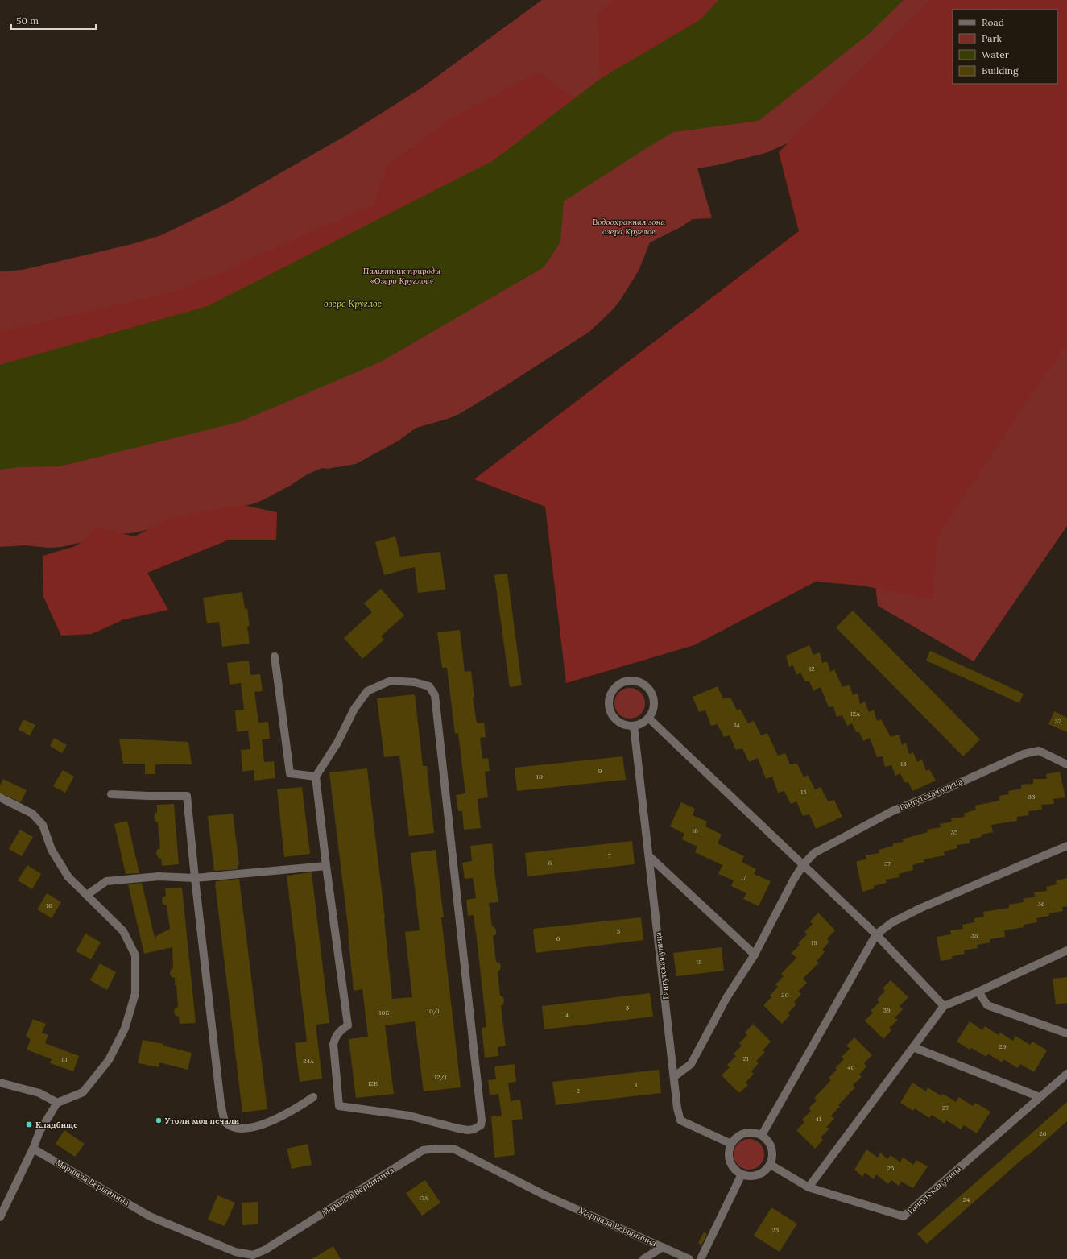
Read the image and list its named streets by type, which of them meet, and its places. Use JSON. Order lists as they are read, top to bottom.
{
  "streets": {
    "street": ["Гангутская улица", "Маршала Вершинина"]
  },
  "water": ["озеро Круглое"],
  "parks": ["Водоохранная зона озера Круглое", "Памятник природы «Озеро Круглое»"],
  "places": {
    "other": ["Утоли моя печали"],
    "transit": ["Кладбище"]
  },
  "house_numbers": [
    "12",
    "12А",
    "32",
    "14",
    "13",
    "9",
    "10",
    "15",
    "33",
    "16",
    "35",
    "7",
    "8",
    "37",
    "17",
    "36",
    "16",
    "5",
    "38",
    "6",
    "19",
    "18",
    "20",
    "3",
    "39",
    "10/1",
    "10Б",
    "4",
    "29",
    "21",
    "81",
    "24А",
    "40",
    "12/1",
    "12Б",
    "1",
    "2",
    "27",
    "41",
    "26",
    "25",
    "17А",
    "24",
    "23"
  ],
  "legend": [
    "Road",
    "Park",
    "Water",
    "Building"
  ],
  "scale_bar": "50 m"
}
